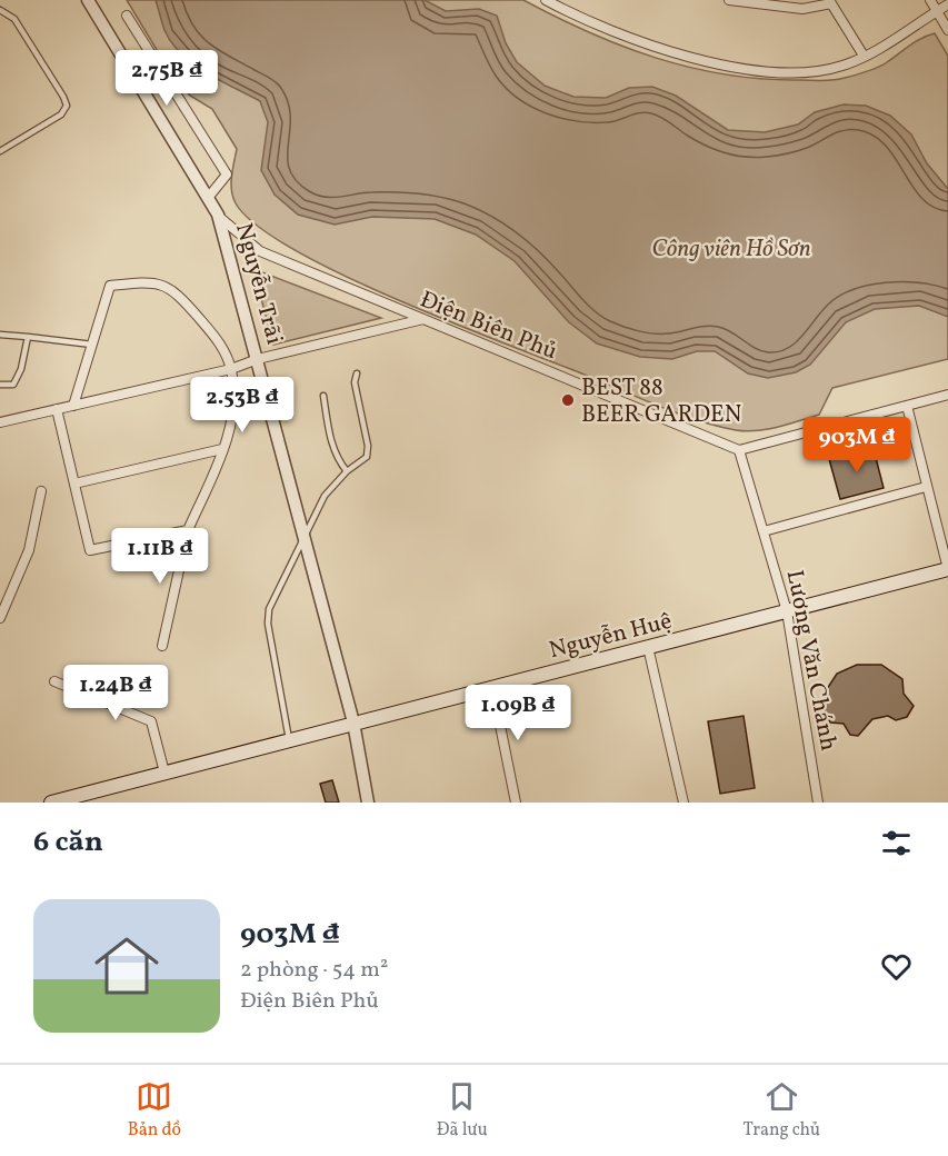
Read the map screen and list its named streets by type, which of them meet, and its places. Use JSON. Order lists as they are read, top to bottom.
{
  "streets": {
    "main road": ["Nguyễn Huệ"],
    "street": ["Nguyễn Trãi", "Điện Biên Phủ", "Lương Văn Chánh"]
  },
  "crossings": [
    ["Nguyễn Trãi", "Điện Biên Phủ"],
    ["Nguyễn Trãi", "Nguyễn Huệ"],
    ["Điện Biên Phủ", "Lương Văn Chánh"],
    ["Nguyễn Huệ", "Lương Văn Chánh"]
  ],
  "parks": ["Công viên Hồ Sơn"],
  "places": ["BEST 88 BEER GARDEN"],
  "page": {
    "price": [
      "2.75B ₫",
      "2.53B ₫",
      "903M ₫",
      "1.11B ₫",
      "1.24B ₫",
      "1.09B ₫"
    ],
    "heading": "6 căn",
    "list": [
      {
        "name": "903M ₫",
        "note": "2 phòng · 54 m² · Điện Biên Phủ"
      }
    ],
    "tabs": ["Bản đồ", "Đã lưu", "Trang chủ"]
  }
}
